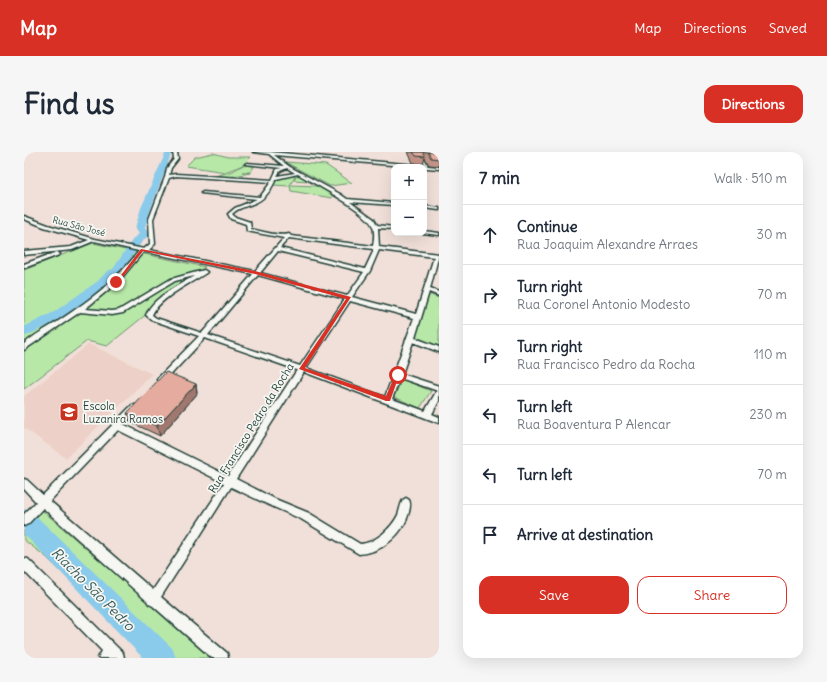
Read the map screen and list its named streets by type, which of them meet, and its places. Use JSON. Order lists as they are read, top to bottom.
{
  "streets": {
    "street": ["Rua São José", "Rua Francisco Pedro da Rocha"]
  },
  "crossings": [
    ["Rua São José", "Rua Francisco Pedro da Rocha"]
  ],
  "water": ["Riacho São Pedro"],
  "places": {
    "school or university": ["Escola Luzanira Ramos"]
  },
  "page": {
    "header": "Map",
    "nav": ["Map", "Directions", "Saved"],
    "buttons": [
      "Directions",
      ["Save", "Share"]
    ],
    "title": "Find us",
    "heading": ["7 min", "Walk · 510 m"],
    "map_buttons": ["+", "−"],
    "list": [
      ["Continue", "Rua Joaquim Alexandre Arraes", "30 m"],
      ["Turn right", "Rua Coronel Antonio Modesto", "70 m"],
      ["Turn right", "Rua Francisco Pedro da Rocha", "110 m"],
      ["Turn left", "Rua Boaventura P Alencar", "230 m"],
      ["Turn left", "70 m"],
      "Arrive at destination"
    ]
  }
}
